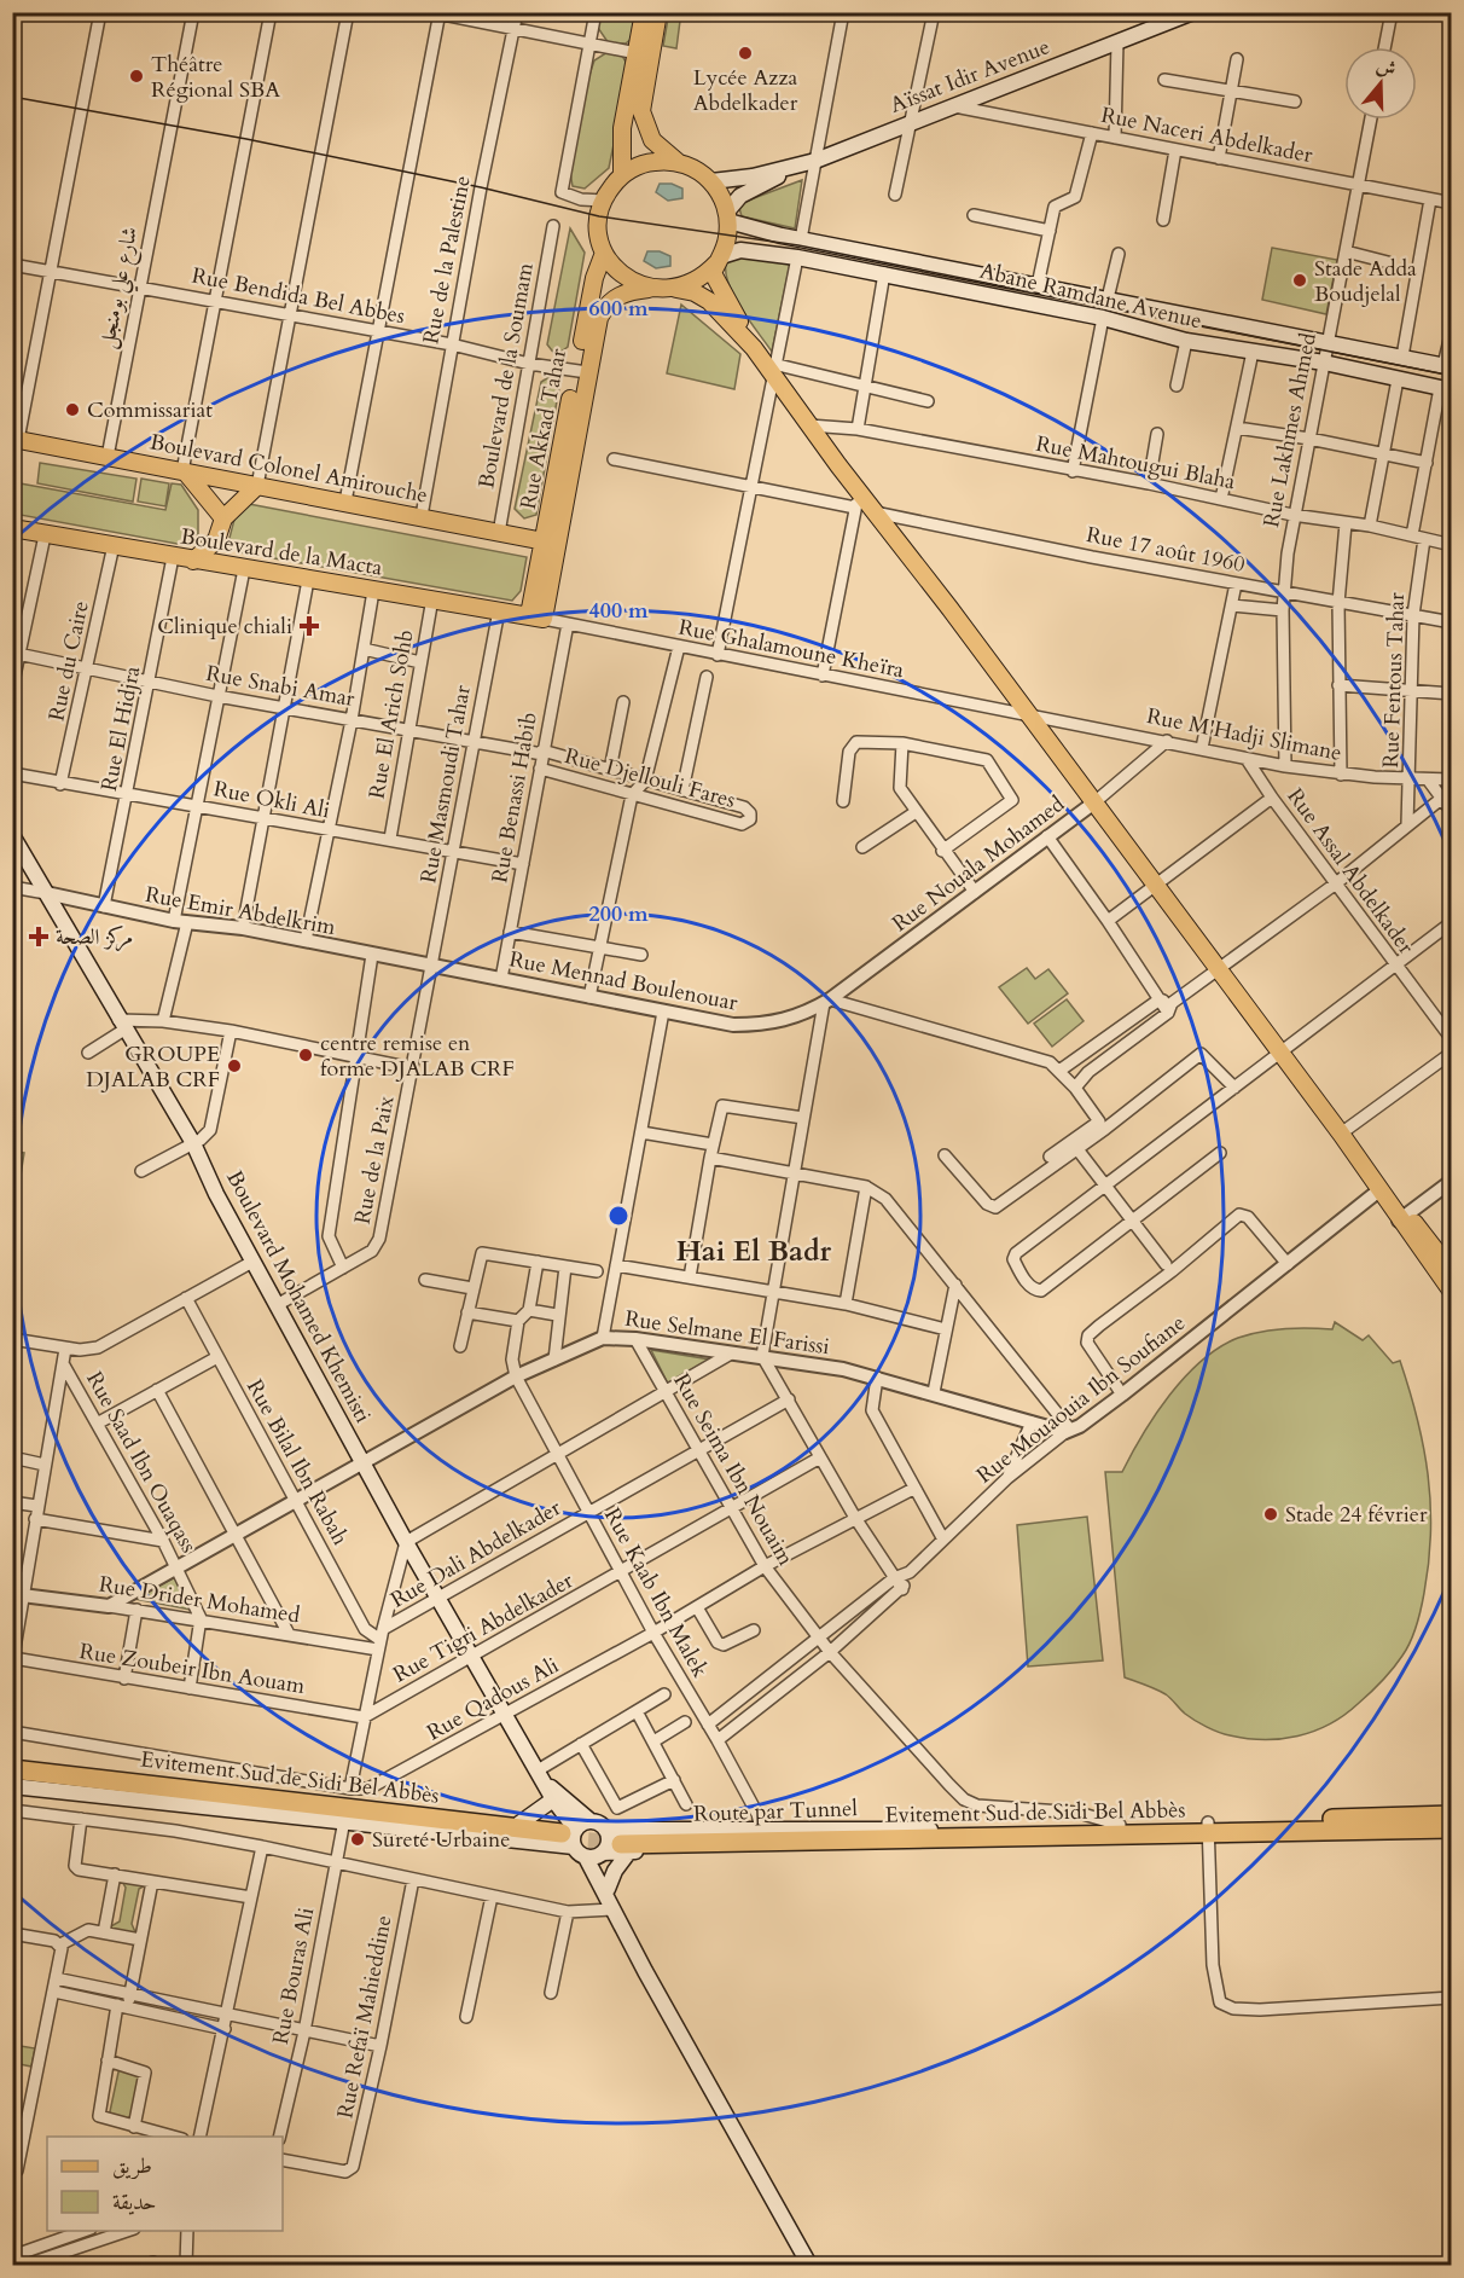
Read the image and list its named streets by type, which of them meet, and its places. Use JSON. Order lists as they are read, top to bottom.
{
  "streets": {
    "highway": ["Evitement Sud de Sidi Bel Abbès", "Route par Tunnel"],
    "main road": [
      "Aïssat Idir Avenue",
      "Abane Ramdane Avenue",
      "Rue Akkad Tahar",
      "Boulevard Colonel Amirouche",
      "Boulevard de la Macta",
      "Boulevard Mohamed Khemisti"
    ],
    "street": [
      "Rue Naceri Abdelkader",
      "Rue de la Palestine",
      "شارع علي بومنجل",
      "Rue Bendida Bel Abbes",
      "Boulevard de la Soumam",
      "Rue Lakhmes Ahmed",
      "Rue Mahtougui Blaha",
      "Rue 17 août 1960",
      "Rue Ghalamoune Kheïra",
      "Rue du Caire",
      "Rue Fentous Tahar",
      "Rue Snabi Amar",
      "Rue El Arich Sohb",
      "Rue El Hidjra",
      "Rue M'Hadji Slimane",
      "Rue Djellouli Fares",
      "Rue Masmoudi Tahar",
      "Rue Benassi Habib",
      "Rue Okli Ali",
      "Rue Nouala Mohamed",
      "Rue Assal Abdelkader",
      "Rue Emir Abdelkrim",
      "Rue Mennad Boulenouar",
      "Rue de la Paix",
      "Rue Selmane El Farissi",
      "Rue Mouaouia Ibn Soufiane",
      "Rue Saad Ibn Ouaqass",
      "Rue Bilal Ibn Rabah",
      "Rue Seima Ibn Nouaim",
      "Rue Dali Abdelkader",
      "Rue Kaab Ibn Malek",
      "Rue Drider Mohamed",
      "Rue Tigri Abdelkader",
      "Rue Zoubeir Ibn Aouam",
      "Rue Qadous Ali",
      "Rue Bouras Ali",
      "Rue Refaï Mahieddine"
    ]
  },
  "crossings": [
    ["Aïssat Idir Avenue", "Rue Naceri Abdelkader"],
    ["Rue Naceri Abdelkader", "Rue Lakhmes Ahmed"],
    ["Rue de la Palestine", "Rue Bendida Bel Abbes"],
    ["Rue de la Palestine", "Boulevard Colonel Amirouche"],
    ["شارع علي بومنجل", "Rue Bendida Bel Abbes"],
    ["شارع علي بومنجل", "Boulevard Colonel Amirouche"],
    ["Rue Bendida Bel Abbes", "Boulevard de la Soumam"],
    ["Rue Bendida Bel Abbes", "Rue Akkad Tahar"],
    ["Abane Ramdane Avenue", "Rue Akkad Tahar"],
    ["Abane Ramdane Avenue", "Rue Lakhmes Ahmed"],
    ["Abane Ramdane Avenue", "Rue Fentous Tahar"],
    ["Boulevard de la Soumam", "Boulevard Colonel Amirouche"],
    ["Rue Akkad Tahar", "Boulevard Colonel Amirouche"],
    ["Rue Akkad Tahar", "Boulevard de la Macta"],
    ["Rue Akkad Tahar", "Rue Ghalamoune Kheïra"],
    ["Rue Lakhmes Ahmed", "Rue Mahtougui Blaha"],
    ["Rue Lakhmes Ahmed", "Rue 17 août 1960"],
    ["Rue Lakhmes Ahmed", "Rue M'Hadji Slimane"],
    ["Rue Mahtougui Blaha", "Rue Fentous Tahar"],
    ["Rue 17 août 1960", "Rue Fentous Tahar"],
    ["Boulevard de la Macta", "Rue Ghalamoune Kheïra"],
    ["Boulevard de la Macta", "Rue du Caire"],
    ["Boulevard de la Macta", "Rue El Arich Sohb"],
    ["Boulevard de la Macta", "Rue El Hidjra"],
    ["Boulevard de la Macta", "Rue Masmoudi Tahar"],
    ["Rue Ghalamoune Kheïra", "Rue M'Hadji Slimane"],
    ["Rue Ghalamoune Kheïra", "Rue Benassi Habib"],
    ["Rue du Caire", "Rue Snabi Amar"],
    ["Rue du Caire", "Rue Okli Ali"],
    ["Rue Fentous Tahar", "Rue M'Hadji Slimane"],
    ["Rue Snabi Amar", "Rue El Arich Sohb"],
    ["Rue Snabi Amar", "Rue El Hidjra"],
    ["Rue Snabi Amar", "Rue Djellouli Fares"],
    ["Rue Snabi Amar", "Rue Masmoudi Tahar"],
    ["Rue Snabi Amar", "Rue Benassi Habib"],
    ["Rue El Arich Sohb", "Rue Okli Ali"],
    ["Rue El Hidjra", "Rue Okli Ali"],
    ["Rue El Hidjra", "Rue Emir Abdelkrim"],
    ["Rue M'Hadji Slimane", "Rue Nouala Mohamed"],
    ["Rue M'Hadji Slimane", "Rue Assal Abdelkader"],
    ["Rue Djellouli Fares", "Rue Benassi Habib"],
    ["Rue Masmoudi Tahar", "Rue Okli Ali"],
    ["Rue Masmoudi Tahar", "Rue Emir Abdelkrim"],
    ["Rue Masmoudi Tahar", "Rue Mennad Boulenouar"],
    ["Rue Masmoudi Tahar", "Rue de la Paix"],
    ["Rue Benassi Habib", "Rue Okli Ali"],
    ["Rue Benassi Habib", "Rue Mennad Boulenouar"],
    ["Rue Nouala Mohamed", "Rue Mennad Boulenouar"],
    ["Rue Emir Abdelkrim", "Rue Mennad Boulenouar"],
    ["Rue Emir Abdelkrim", "Rue de la Paix"],
    ["Rue Emir Abdelkrim", "Boulevard Mohamed Khemisti"],
    ["Rue Mennad Boulenouar", "Rue de la Paix"],
    ["Rue de la Paix", "Boulevard Mohamed Khemisti"],
    ["Boulevard Mohamed Khemisti", "Rue Selmane El Farissi"],
    ["Boulevard Mohamed Khemisti", "Rue Dali Abdelkader"],
    ["Boulevard Mohamed Khemisti", "Rue Tigri Abdelkader"],
    ["Boulevard Mohamed Khemisti", "Rue Qadous Ali"],
    ["Rue Selmane El Farissi", "Rue Mouaouia Ibn Soufiane"],
    ["Rue Selmane El Farissi", "Rue Saad Ibn Ouaqass"],
    ["Rue Selmane El Farissi", "Rue Bilal Ibn Rabah"],
    ["Rue Selmane El Farissi", "Rue Seima Ibn Nouaim"],
    ["Rue Selmane El Farissi", "Rue Kaab Ibn Malek"],
    ["Rue Selmane El Farissi", "Rue Drider Mohamed"],
    ["Rue Mouaouia Ibn Soufiane", "Rue Seima Ibn Nouaim"],
    ["Rue Mouaouia Ibn Soufiane", "Rue Kaab Ibn Malek"],
    ["Rue Saad Ibn Ouaqass", "Rue Drider Mohamed"],
    ["Rue Bilal Ibn Rabah", "Rue Dali Abdelkader"],
    ["Rue Bilal Ibn Rabah", "Rue Drider Mohamed"],
    ["Rue Seima Ibn Nouaim", "Rue Dali Abdelkader"],
    ["Rue Seima Ibn Nouaim", "Rue Tigri Abdelkader"],
    ["Rue Seima Ibn Nouaim", "Rue Qadous Ali"],
    ["Rue Seima Ibn Nouaim", "Evitement Sud de Sidi Bel Abbès"],
    ["Rue Dali Abdelkader", "Rue Kaab Ibn Malek"],
    ["Rue Dali Abdelkader", "Rue Drider Mohamed"],
    ["Rue Kaab Ibn Malek", "Rue Tigri Abdelkader"],
    ["Rue Kaab Ibn Malek", "Rue Qadous Ali"],
    ["Rue Tigri Abdelkader", "Rue Zoubeir Ibn Aouam"],
    ["Evitement Sud de Sidi Bel Abbès", "Route par Tunnel"]
  ],
  "districts": ["Hai El Badr"],
  "places": {
    "other": [
      "Lycée Azza Abdelkader",
      "Théâtre Régional SBA",
      "Stade Adda Boudjelal",
      "Commissariat",
      "centre remise en forme DJALAB CRF",
      "GROUPE DJALAB CRF",
      "Stade 24 février",
      "Sureté Urbaine"
    ],
    "health": ["Clinique chiali", "مركز الصحة"]
  },
  "legend": ["طريق", "حديقة"],
  "north": "top",
  "rings": ["600 m", "400 m", "200 m"]
}
